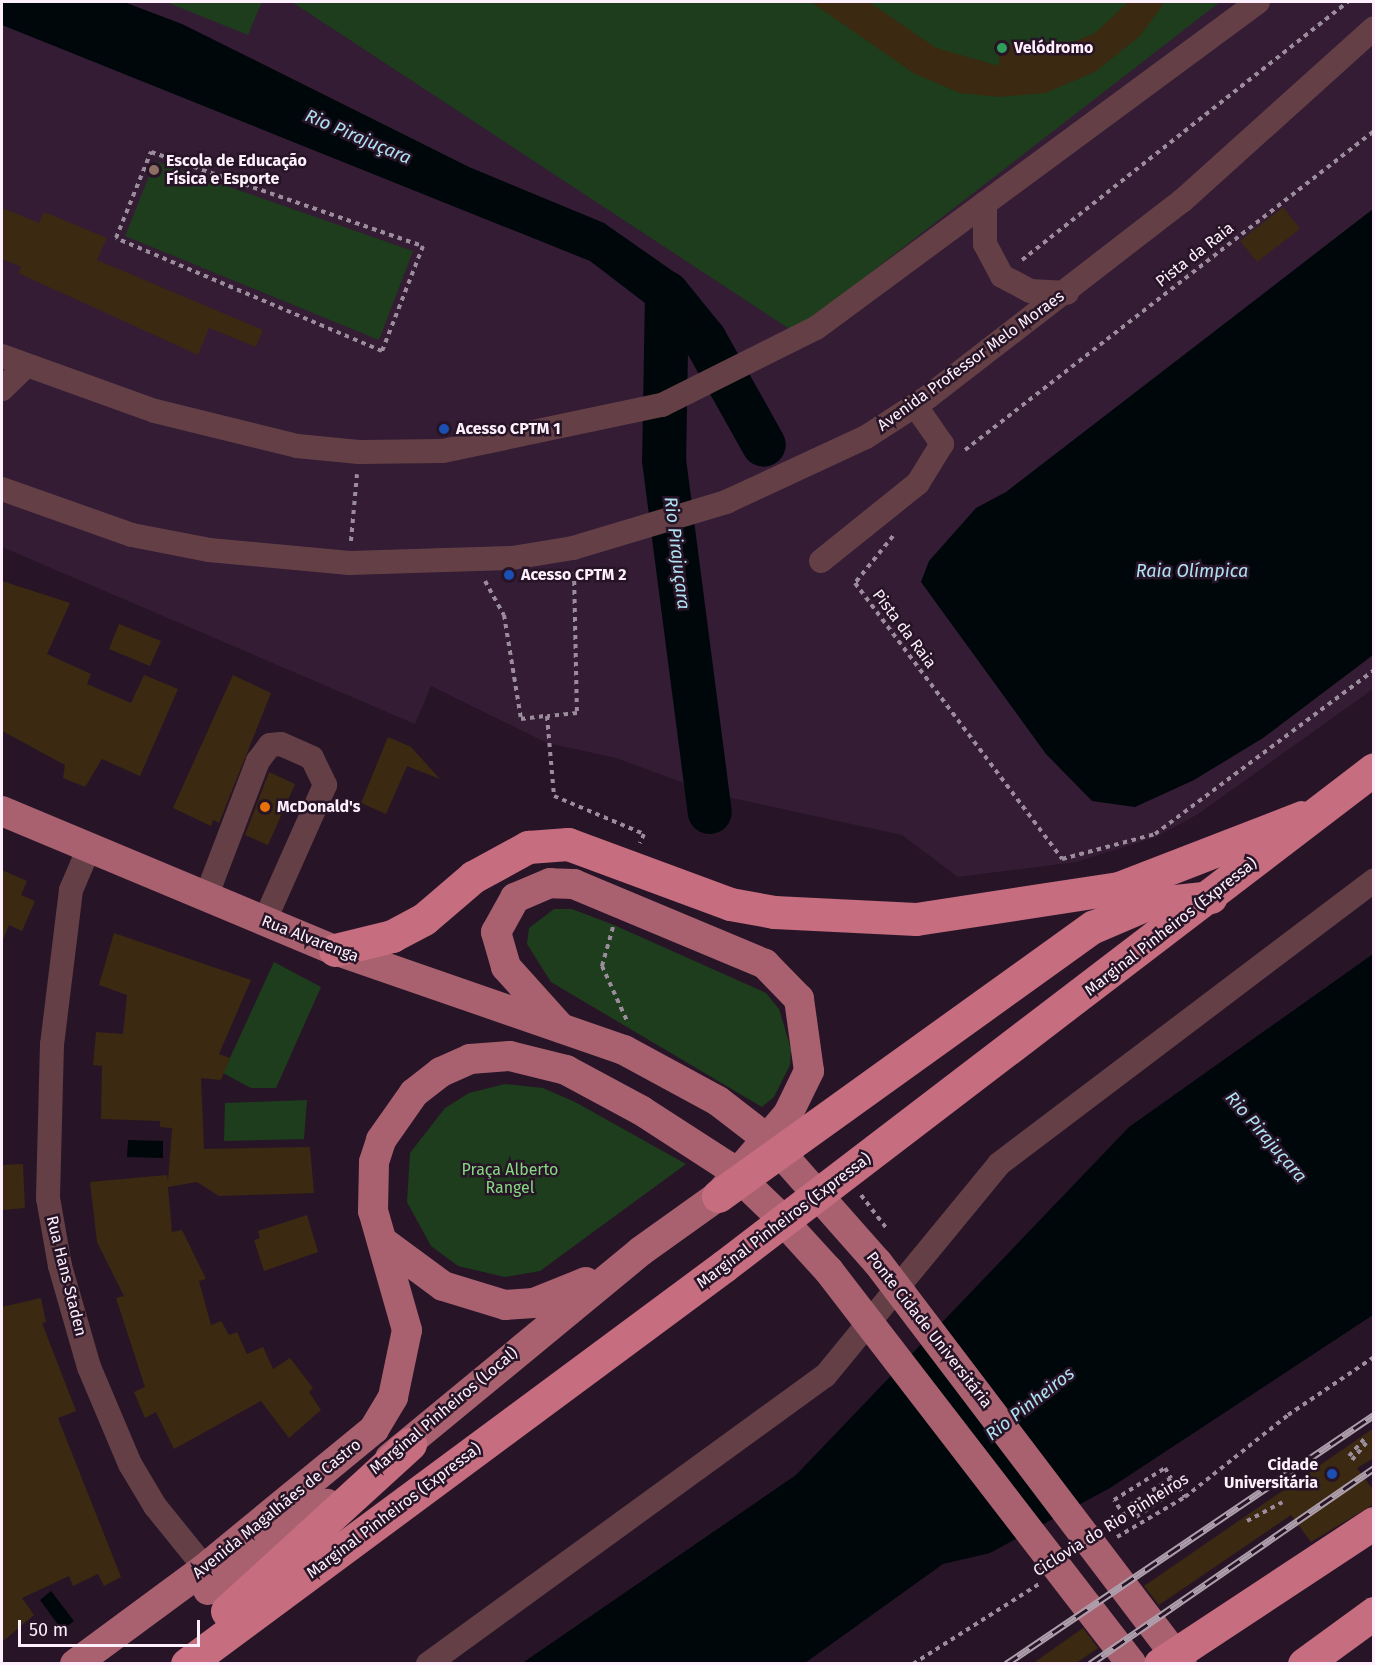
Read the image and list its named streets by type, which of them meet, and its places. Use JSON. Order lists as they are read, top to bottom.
{
  "streets": {
    "highway": ["Marginal Pinheiros (Expressa)"],
    "main road": [
      "Rua Alvarenga",
      "Ponte Cidade Universitária",
      "Marginal Pinheiros (Local)",
      "Avenida Magalhães de Castro"
    ],
    "street": ["Avenida Professor Melo Moraes", "Rua Hans Staden"],
    "path": ["Pista da Raia", "Ciclovia do Rio Pinheiros"]
  },
  "crossings": [
    ["Rua Alvarenga", "Rua Hans Staden"],
    ["Rua Alvarenga", "Ponte Cidade Universitária"],
    ["Rua Alvarenga", "Marginal Pinheiros (Local)"],
    ["Rua Hans Staden", "Avenida Magalhães de Castro"]
  ],
  "water": ["Rio Pirajuçara", "Raia Olímpica", "Rio Pinheiros"],
  "parks": ["Praça Alberto Rangel"],
  "places": [
    "Velódromo",
    "Escola de Educação Física e Esporte",
    "Acesso CPTM 1",
    "Acesso CPTM 2",
    "McDonald's",
    "Cidade Universitária"
  ],
  "scale_bar": "50 m"
}
